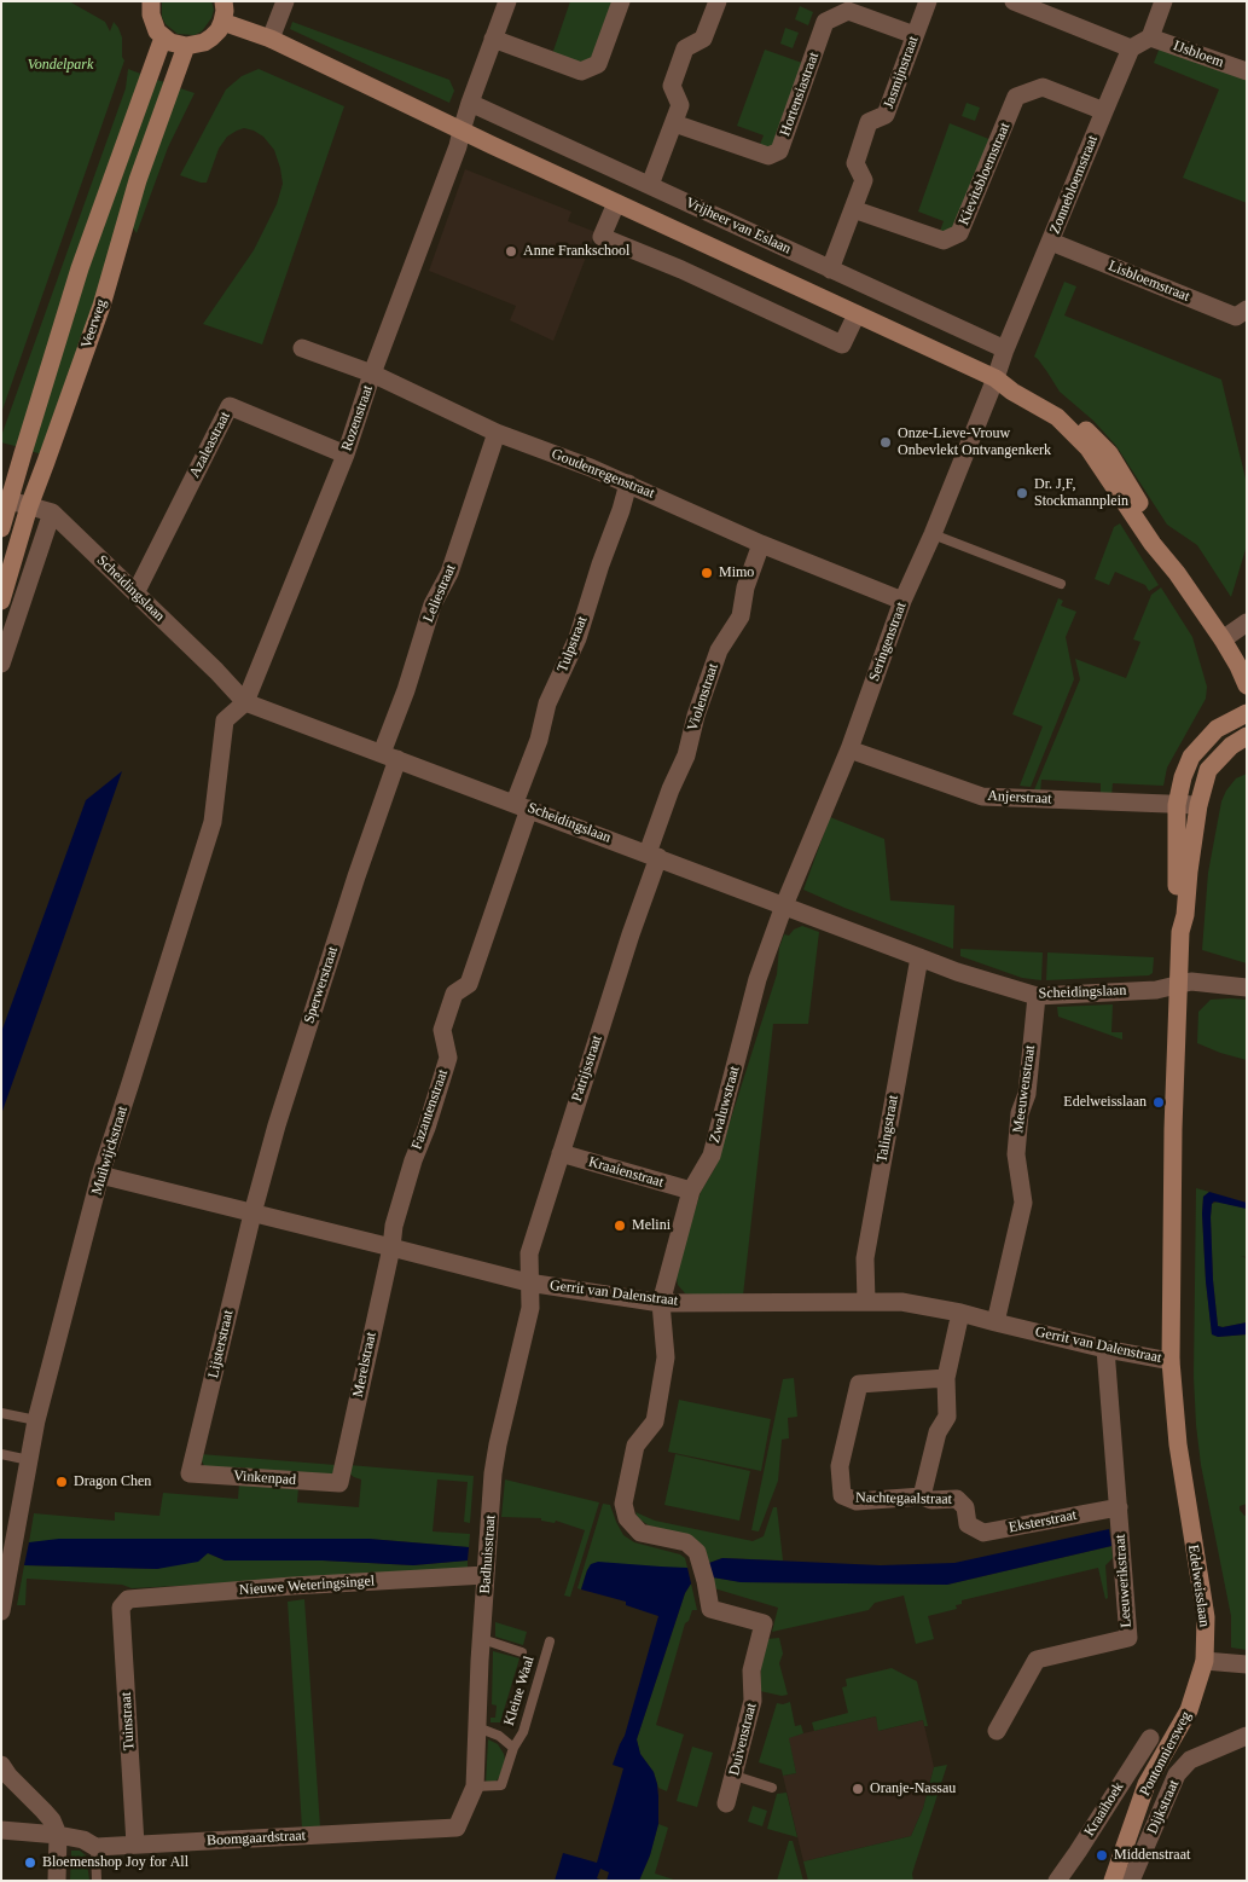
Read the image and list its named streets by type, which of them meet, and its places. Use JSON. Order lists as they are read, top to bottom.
{
  "streets": {
    "street": [
      "IJsbloem",
      "Jasmijnstraat",
      "Hortensiastraat",
      "Kievitsbloemstraat",
      "Zonnebloemstraat",
      "Vrijheer van Eslaan",
      "Lisbloemstraat",
      "Veerweg",
      "Rozenstraat",
      "Azaleastraat",
      "Goudenregenstraat",
      "Scheidingslaan",
      "Leliestraat",
      "Seringenstraat",
      "Tulpstraat",
      "Violenstraat",
      "Anjerstraat",
      "Sperwerstraat",
      "Patrijsstraat",
      "Meeuwenstraat",
      "Zwaluwstraat",
      "Fazantenstraat",
      "Talingstraat",
      "Muilwijckstraat",
      "Kraaienstraat",
      "Gerrit van Dalenstraat",
      "Lijsterstraat",
      "Merelstraat",
      "Vinkenpad",
      "Nachtegaalstraat",
      "Eksterstraat",
      "Badhuisstraat",
      "Leeuwerikstraat",
      "Nieuwe Weteringsingel",
      "Edelweisslaan",
      "Tuinstraat",
      "Duivenstraat",
      "Pontonniersweg",
      "Dijkstraat",
      "Kraaihoek",
      "Boomgaardstraat"
    ],
    "lane": ["Kleine Waal"]
  },
  "crossings": [
    ["Jasmijnstraat", "Hortensiastraat"],
    ["Jasmijnstraat", "Kievitsbloemstraat"],
    ["Jasmijnstraat", "Vrijheer van Eslaan"],
    ["Kievitsbloemstraat", "Zonnebloemstraat"],
    ["Zonnebloemstraat", "Vrijheer van Eslaan"],
    ["Zonnebloemstraat", "Lisbloemstraat"],
    ["Zonnebloemstraat", "Seringenstraat"],
    ["Vrijheer van Eslaan", "Rozenstraat"],
    ["Vrijheer van Eslaan", "Seringenstraat"],
    ["Veerweg", "Scheidingslaan"],
    ["Rozenstraat", "Azaleastraat"],
    ["Rozenstraat", "Goudenregenstraat"],
    ["Rozenstraat", "Scheidingslaan"],
    ["Rozenstraat", "Muilwijckstraat"],
    ["Azaleastraat", "Scheidingslaan"],
    ["Goudenregenstraat", "Leliestraat"],
    ["Goudenregenstraat", "Seringenstraat"],
    ["Goudenregenstraat", "Tulpstraat"],
    ["Goudenregenstraat", "Violenstraat"],
    ["Scheidingslaan", "Leliestraat"],
    ["Scheidingslaan", "Seringenstraat"],
    ["Scheidingslaan", "Tulpstraat"],
    ["Scheidingslaan", "Violenstraat"],
    ["Scheidingslaan", "Sperwerstraat"],
    ["Scheidingslaan", "Patrijsstraat"],
    ["Scheidingslaan", "Meeuwenstraat"],
    ["Scheidingslaan", "Zwaluwstraat"],
    ["Scheidingslaan", "Fazantenstraat"],
    ["Scheidingslaan", "Talingstraat"],
    ["Scheidingslaan", "Muilwijckstraat"],
    ["Scheidingslaan", "Edelweisslaan"],
    ["Leliestraat", "Sperwerstraat"],
    ["Seringenstraat", "Anjerstraat"],
    ["Seringenstraat", "Zwaluwstraat"],
    ["Tulpstraat", "Fazantenstraat"],
    ["Violenstraat", "Patrijsstraat"],
    ["Anjerstraat", "Edelweisslaan"],
    ["Sperwerstraat", "Gerrit van Dalenstraat"],
    ["Sperwerstraat", "Lijsterstraat"],
    ["Patrijsstraat", "Kraaienstraat"],
    ["Patrijsstraat", "Gerrit van Dalenstraat"],
    ["Patrijsstraat", "Badhuisstraat"],
    ["Meeuwenstraat", "Gerrit van Dalenstraat"],
    ["Zwaluwstraat", "Kraaienstraat"],
    ["Zwaluwstraat", "Gerrit van Dalenstraat"],
    ["Zwaluwstraat", "Duivenstraat"],
    ["Fazantenstraat", "Gerrit van Dalenstraat"],
    ["Fazantenstraat", "Merelstraat"],
    ["Talingstraat", "Gerrit van Dalenstraat"],
    ["Muilwijckstraat", "Gerrit van Dalenstraat"],
    ["Gerrit van Dalenstraat", "Lijsterstraat"],
    ["Gerrit van Dalenstraat", "Merelstraat"],
    ["Gerrit van Dalenstraat", "Badhuisstraat"],
    ["Gerrit van Dalenstraat", "Leeuwerikstraat"],
    ["Gerrit van Dalenstraat", "Edelweisslaan"],
    ["Gerrit van Dalenstraat", "Duivenstraat"],
    ["Lijsterstraat", "Vinkenpad"],
    ["Merelstraat", "Vinkenpad"],
    ["Nachtegaalstraat", "Eksterstraat"],
    ["Eksterstraat", "Leeuwerikstraat"],
    ["Badhuisstraat", "Nieuwe Weteringsingel"],
    ["Badhuisstraat", "Kleine Waal"],
    ["Badhuisstraat", "Boomgaardstraat"],
    ["Nieuwe Weteringsingel", "Tuinstraat"],
    ["Edelweisslaan", "Pontonniersweg"],
    ["Tuinstraat", "Boomgaardstraat"]
  ],
  "parks": ["Vondelpark"],
  "places": [
    "Anne Frankschool",
    "Onze-Lieve-Vrouw Onbevlekt Ontvangenkerk",
    "Dr. J,F, Stockmannplein",
    "Mimo",
    "Edelweisslaan",
    "Melini",
    "Dragon Chen",
    "Oranje-Nassau",
    "Middenstraat",
    "Bloemenshop Joy for All"
  ]
}
